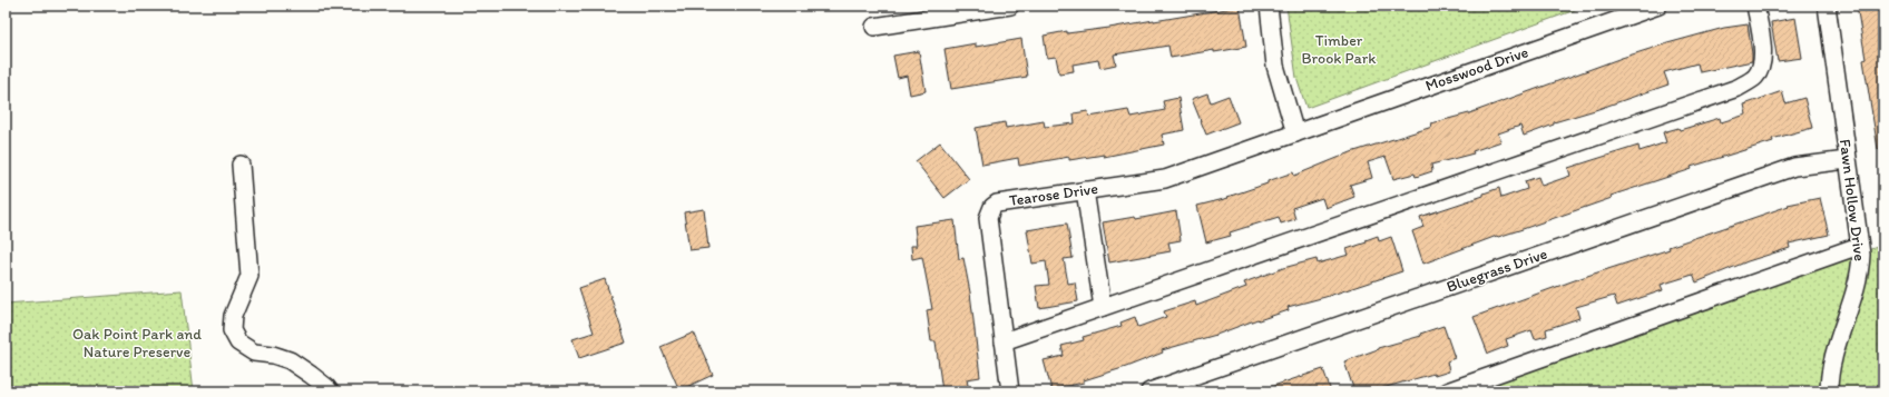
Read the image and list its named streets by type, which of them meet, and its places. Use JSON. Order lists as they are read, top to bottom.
{
  "streets": {
    "street": [
      "Mosswood Drive",
      "Tearose Drive",
      "Fawn Hollow Drive",
      "Bluegrass Drive"
    ]
  },
  "crossings": [
    ["Mosswood Drive", "Tearose Drive"],
    ["Fawn Hollow Drive", "Bluegrass Drive"]
  ],
  "parks": ["Timber Brook Park", "Oak Point Park and Nature Preserve"]
}
